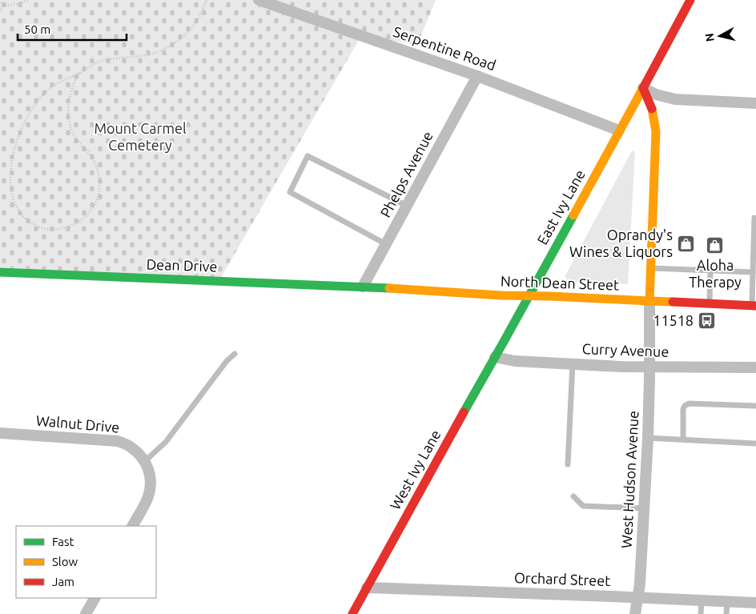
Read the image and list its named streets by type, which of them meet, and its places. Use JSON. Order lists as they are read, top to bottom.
{
  "streets": {
    "street": [
      "Serpentine Road",
      "Phelps Avenue",
      "East Ivy Lane",
      "Dean Drive",
      "North Dean Street",
      "Curry Avenue",
      "Walnut Drive",
      "West Ivy Lane",
      "West Hudson Avenue",
      "Orchard Street"
    ]
  },
  "crossings": [
    ["Serpentine Road", "Phelps Avenue"],
    ["Serpentine Road", "East Ivy Lane"],
    ["Phelps Avenue", "Dean Drive"],
    ["Phelps Avenue", "North Dean Street"],
    ["East Ivy Lane", "North Dean Street"],
    ["East Ivy Lane", "West Ivy Lane"],
    ["Dean Drive", "North Dean Street"],
    ["North Dean Street", "West Hudson Avenue"],
    ["Curry Avenue", "West Ivy Lane"],
    ["Curry Avenue", "West Hudson Avenue"],
    ["West Ivy Lane", "Orchard Street"],
    ["West Hudson Avenue", "Orchard Street"]
  ],
  "parks": ["Mount Carmel Cemetery"],
  "places": {
    "shop": ["Oprandy's Wines & Liquors", "Aloha Therapy"],
    "bus stop": ["11518"]
  },
  "legend": ["Fast", "Slow", "Jam"],
  "scale_bar": "50 m",
  "north": "left"
}
